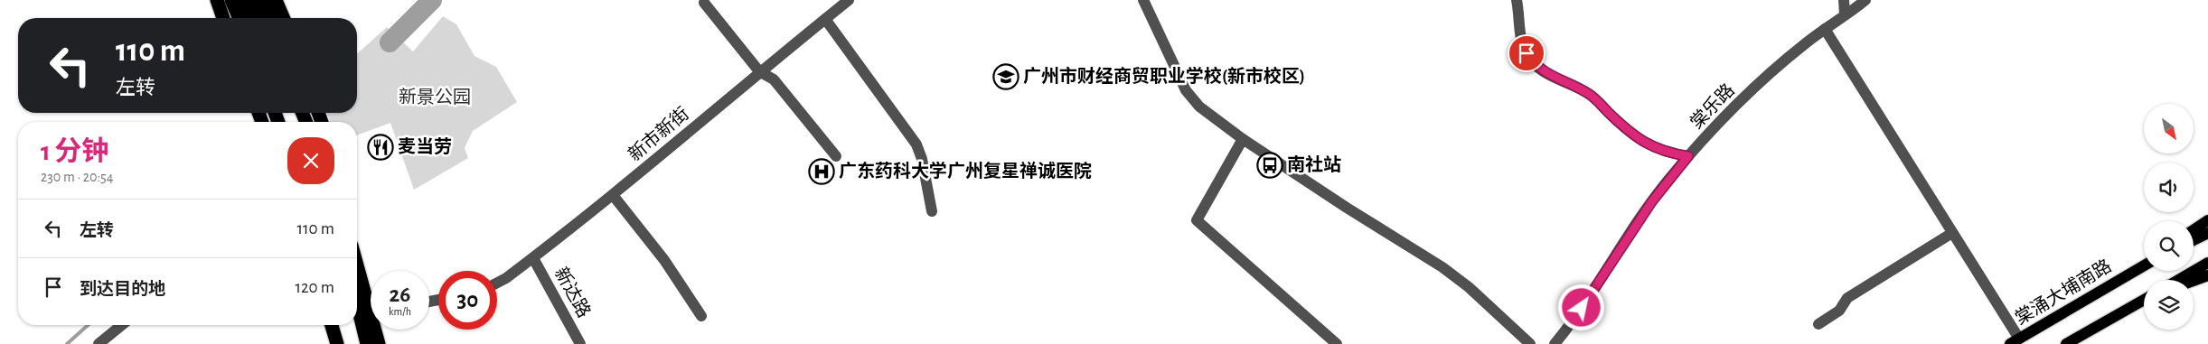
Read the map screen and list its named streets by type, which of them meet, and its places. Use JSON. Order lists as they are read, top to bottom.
{
  "streets": {
    "main road": ["棠涌大埔南路"],
    "street": ["棠乐路", "新市新街", "新达路"]
  },
  "crossings": [
    ["新市新街", "新达路"]
  ],
  "parks": ["新景公园"],
  "places": {
    "school or university": ["广州市财经商贸职业学校(新市校区)"],
    "restaurant": ["麦当劳"],
    "bus stop": ["南社站"],
    "hospital": ["广东药科大学广州复星禅诚医院"]
  },
  "north": "bottom right",
  "page": {
    "turn": ["110 m", "左转"],
    "heading": ["1 分钟", "230 m · 20:54"],
    "list": [
      {
        "name": "左转",
        "value": "110 m"
      },
      {
        "name": "到达目的地",
        "value": "120 m"
      }
    ],
    "speed": "26 km/h",
    "limit": "30"
  }
}
